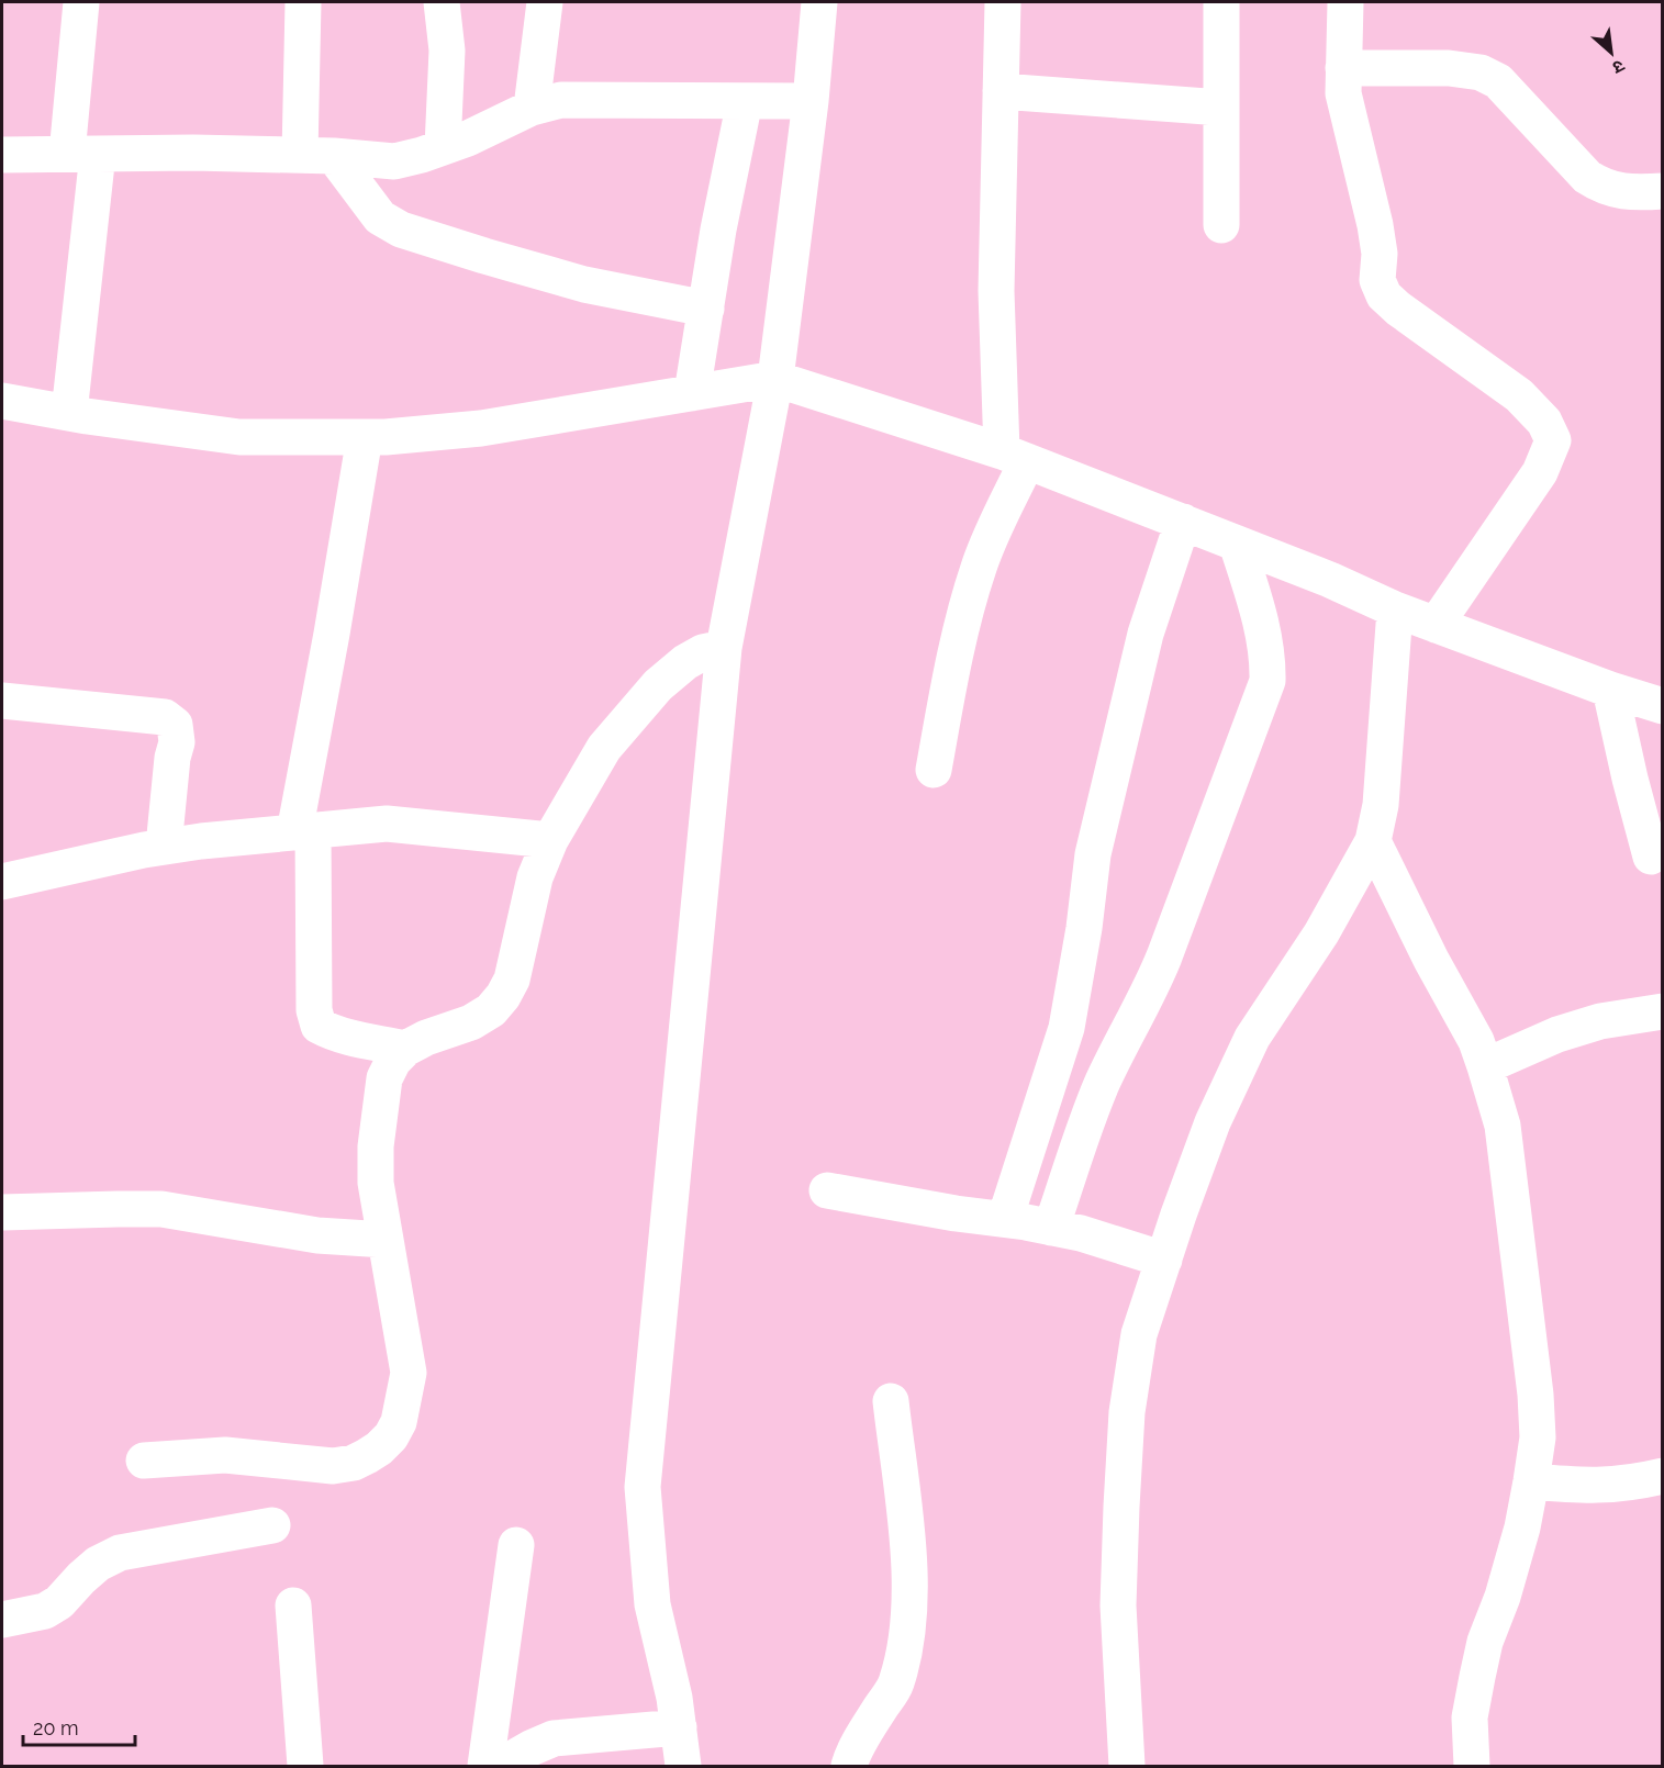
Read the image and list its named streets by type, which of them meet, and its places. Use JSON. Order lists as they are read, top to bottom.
{
  "scale_bar": "20 m",
  "north": "bottom right"
}
